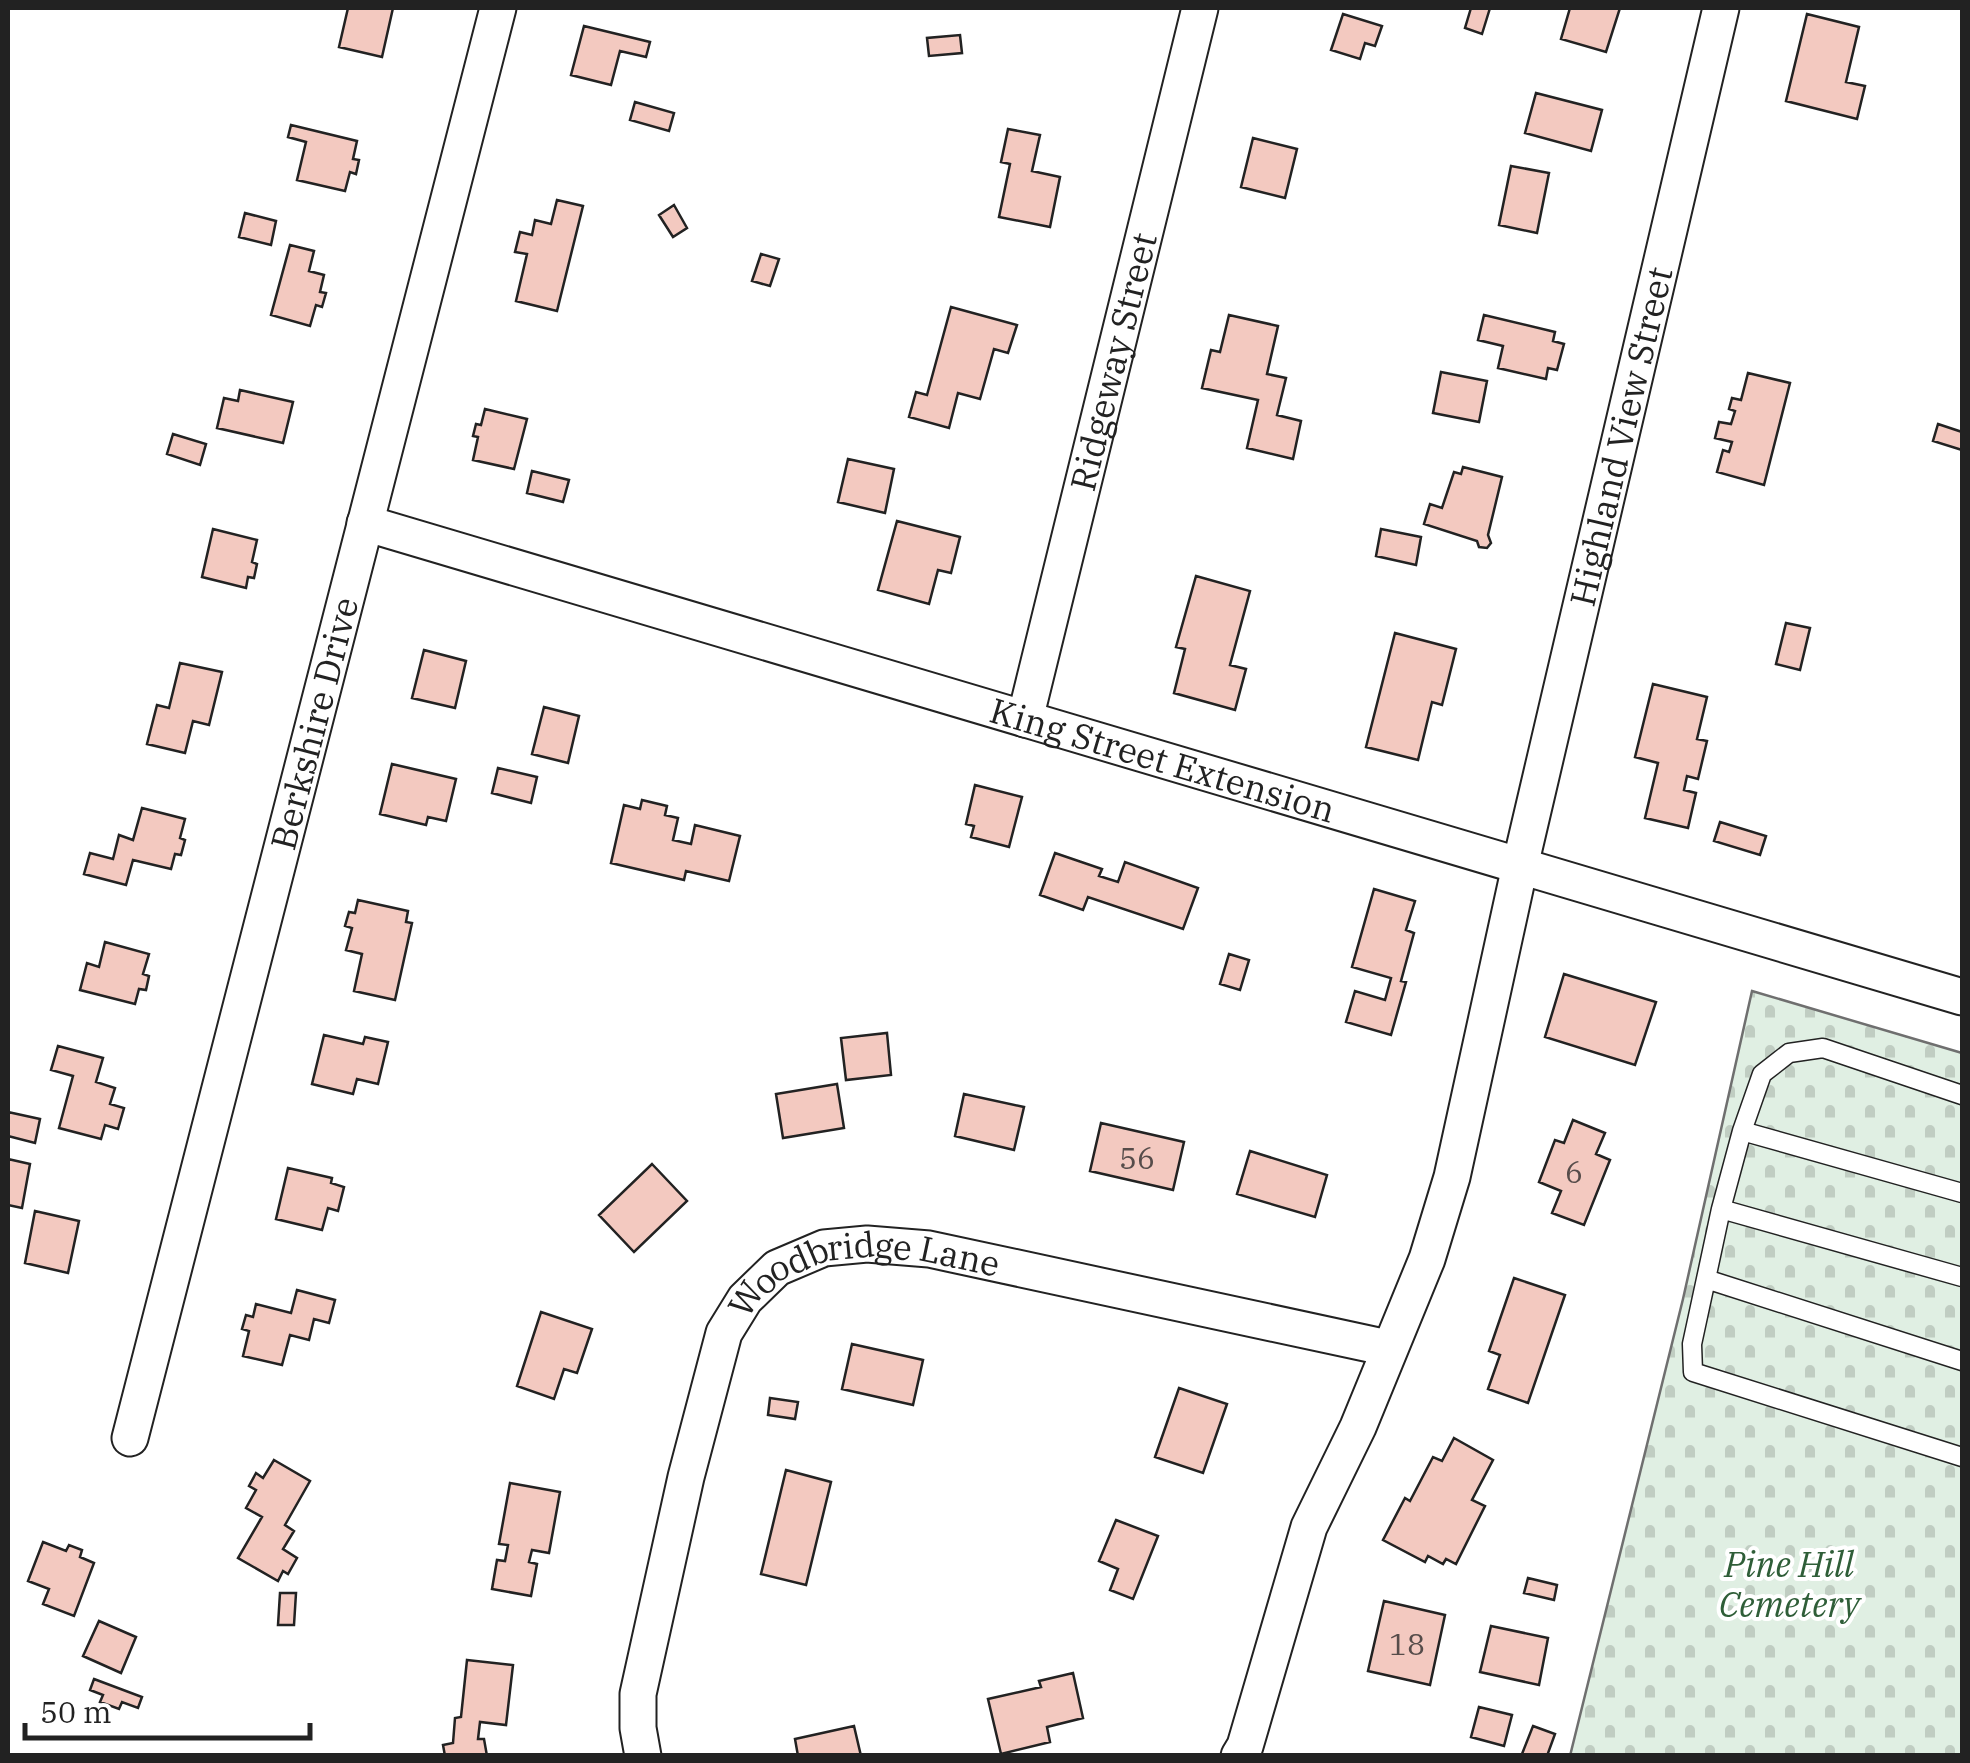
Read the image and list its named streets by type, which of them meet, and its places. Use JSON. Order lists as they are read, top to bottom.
{
  "streets": {
    "street": [
      "Ridgeway Street",
      "Highland View Street",
      "Berkshire Drive",
      "King Street Extension",
      "Woodbridge Lane"
    ]
  },
  "crossings": [
    ["Ridgeway Street", "King Street Extension"],
    ["Highland View Street", "King Street Extension"],
    ["Berkshire Drive", "King Street Extension"]
  ],
  "parks": ["Pine Hill Cemetery"],
  "house_numbers": ["56", "6", "18"],
  "scale_bar": "50 m"
}
